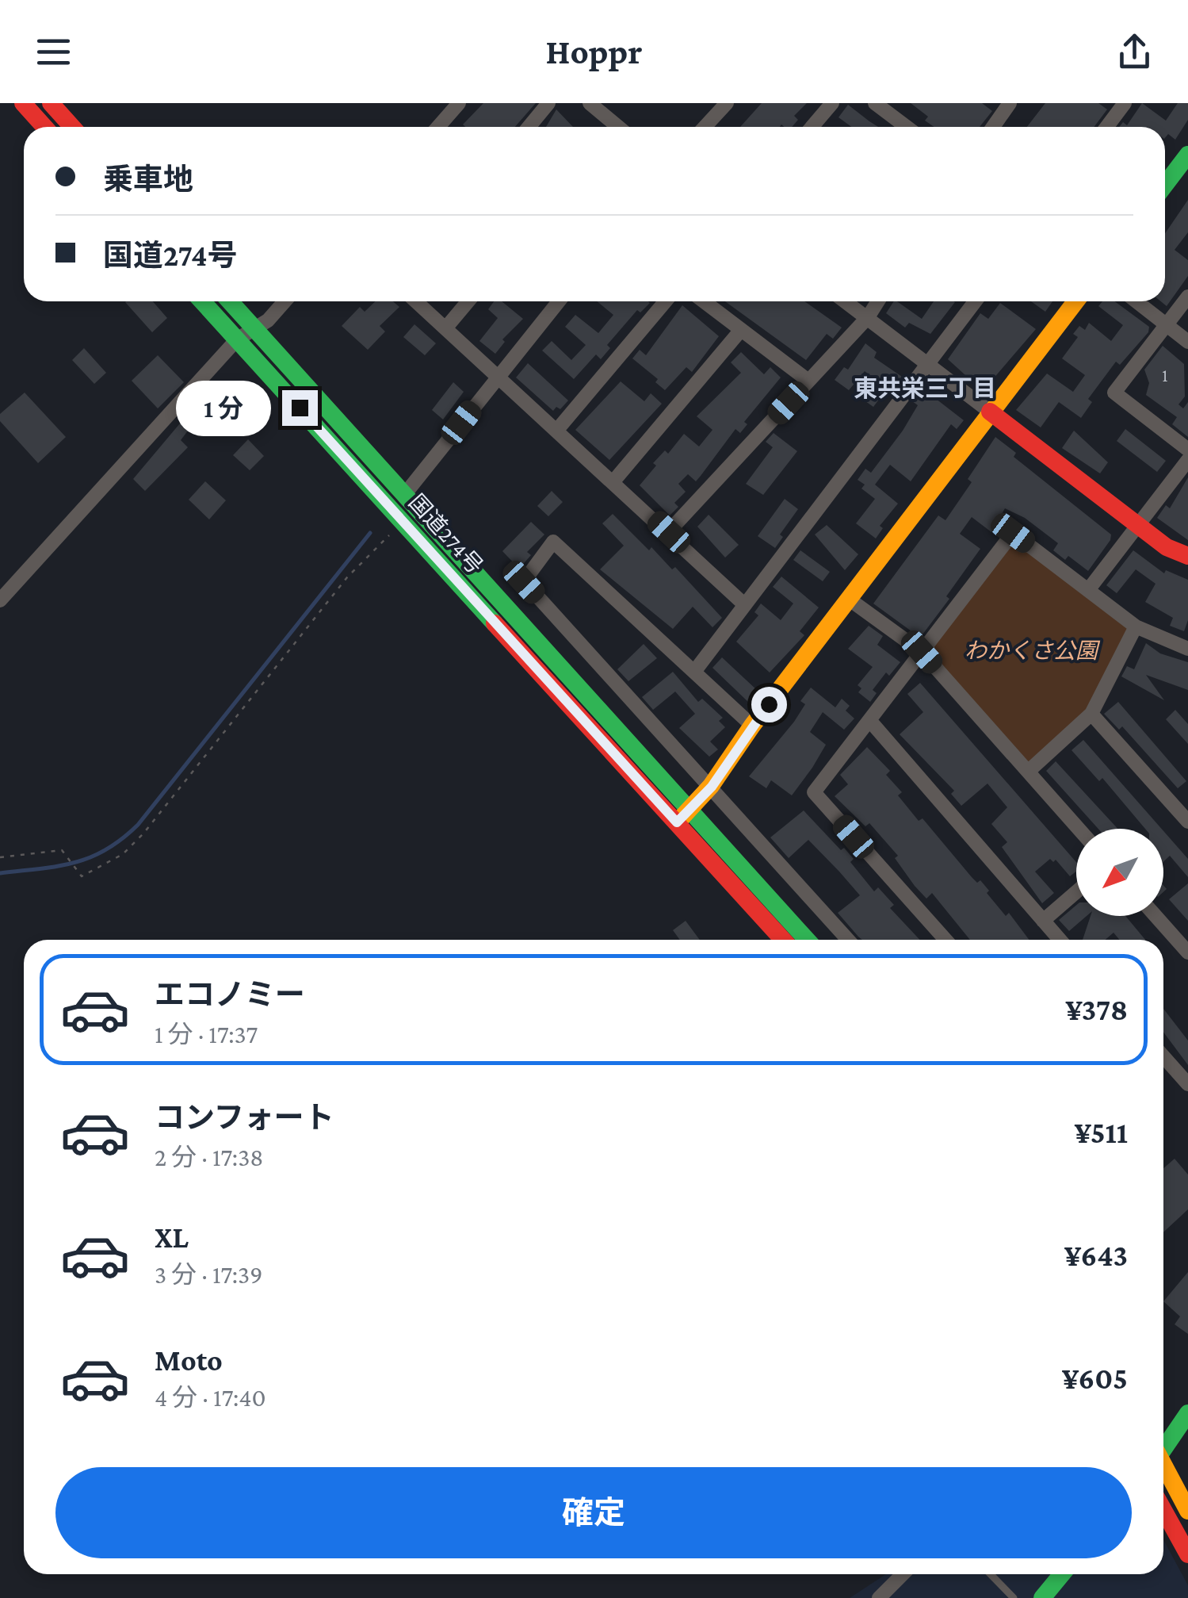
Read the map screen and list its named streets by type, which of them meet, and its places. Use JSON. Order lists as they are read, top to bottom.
{
  "streets": {
    "main road": ["国道274号"]
  },
  "districts": ["東共栄三丁目"],
  "parks": ["わかくさ公園"],
  "house_numbers": ["1"],
  "north": "bottom left",
  "page": {
    "header": "Hoppr",
    "banner": ["乗車地", "国道274号"],
    "bubble": "1 分",
    "list": [
      {
        "name": "エコノミー",
        "note": "1 分 · 17:37",
        "value": "¥378"
      },
      {
        "name": "コンフォート",
        "note": "2 分 · 17:38",
        "value": "¥511"
      },
      {
        "name": "XL",
        "note": "3 分 · 17:39",
        "value": "¥643"
      },
      {
        "name": "Moto",
        "note": "4 分 · 17:40",
        "value": "¥605"
      }
    ],
    "buttons": "確定"
  }
}
